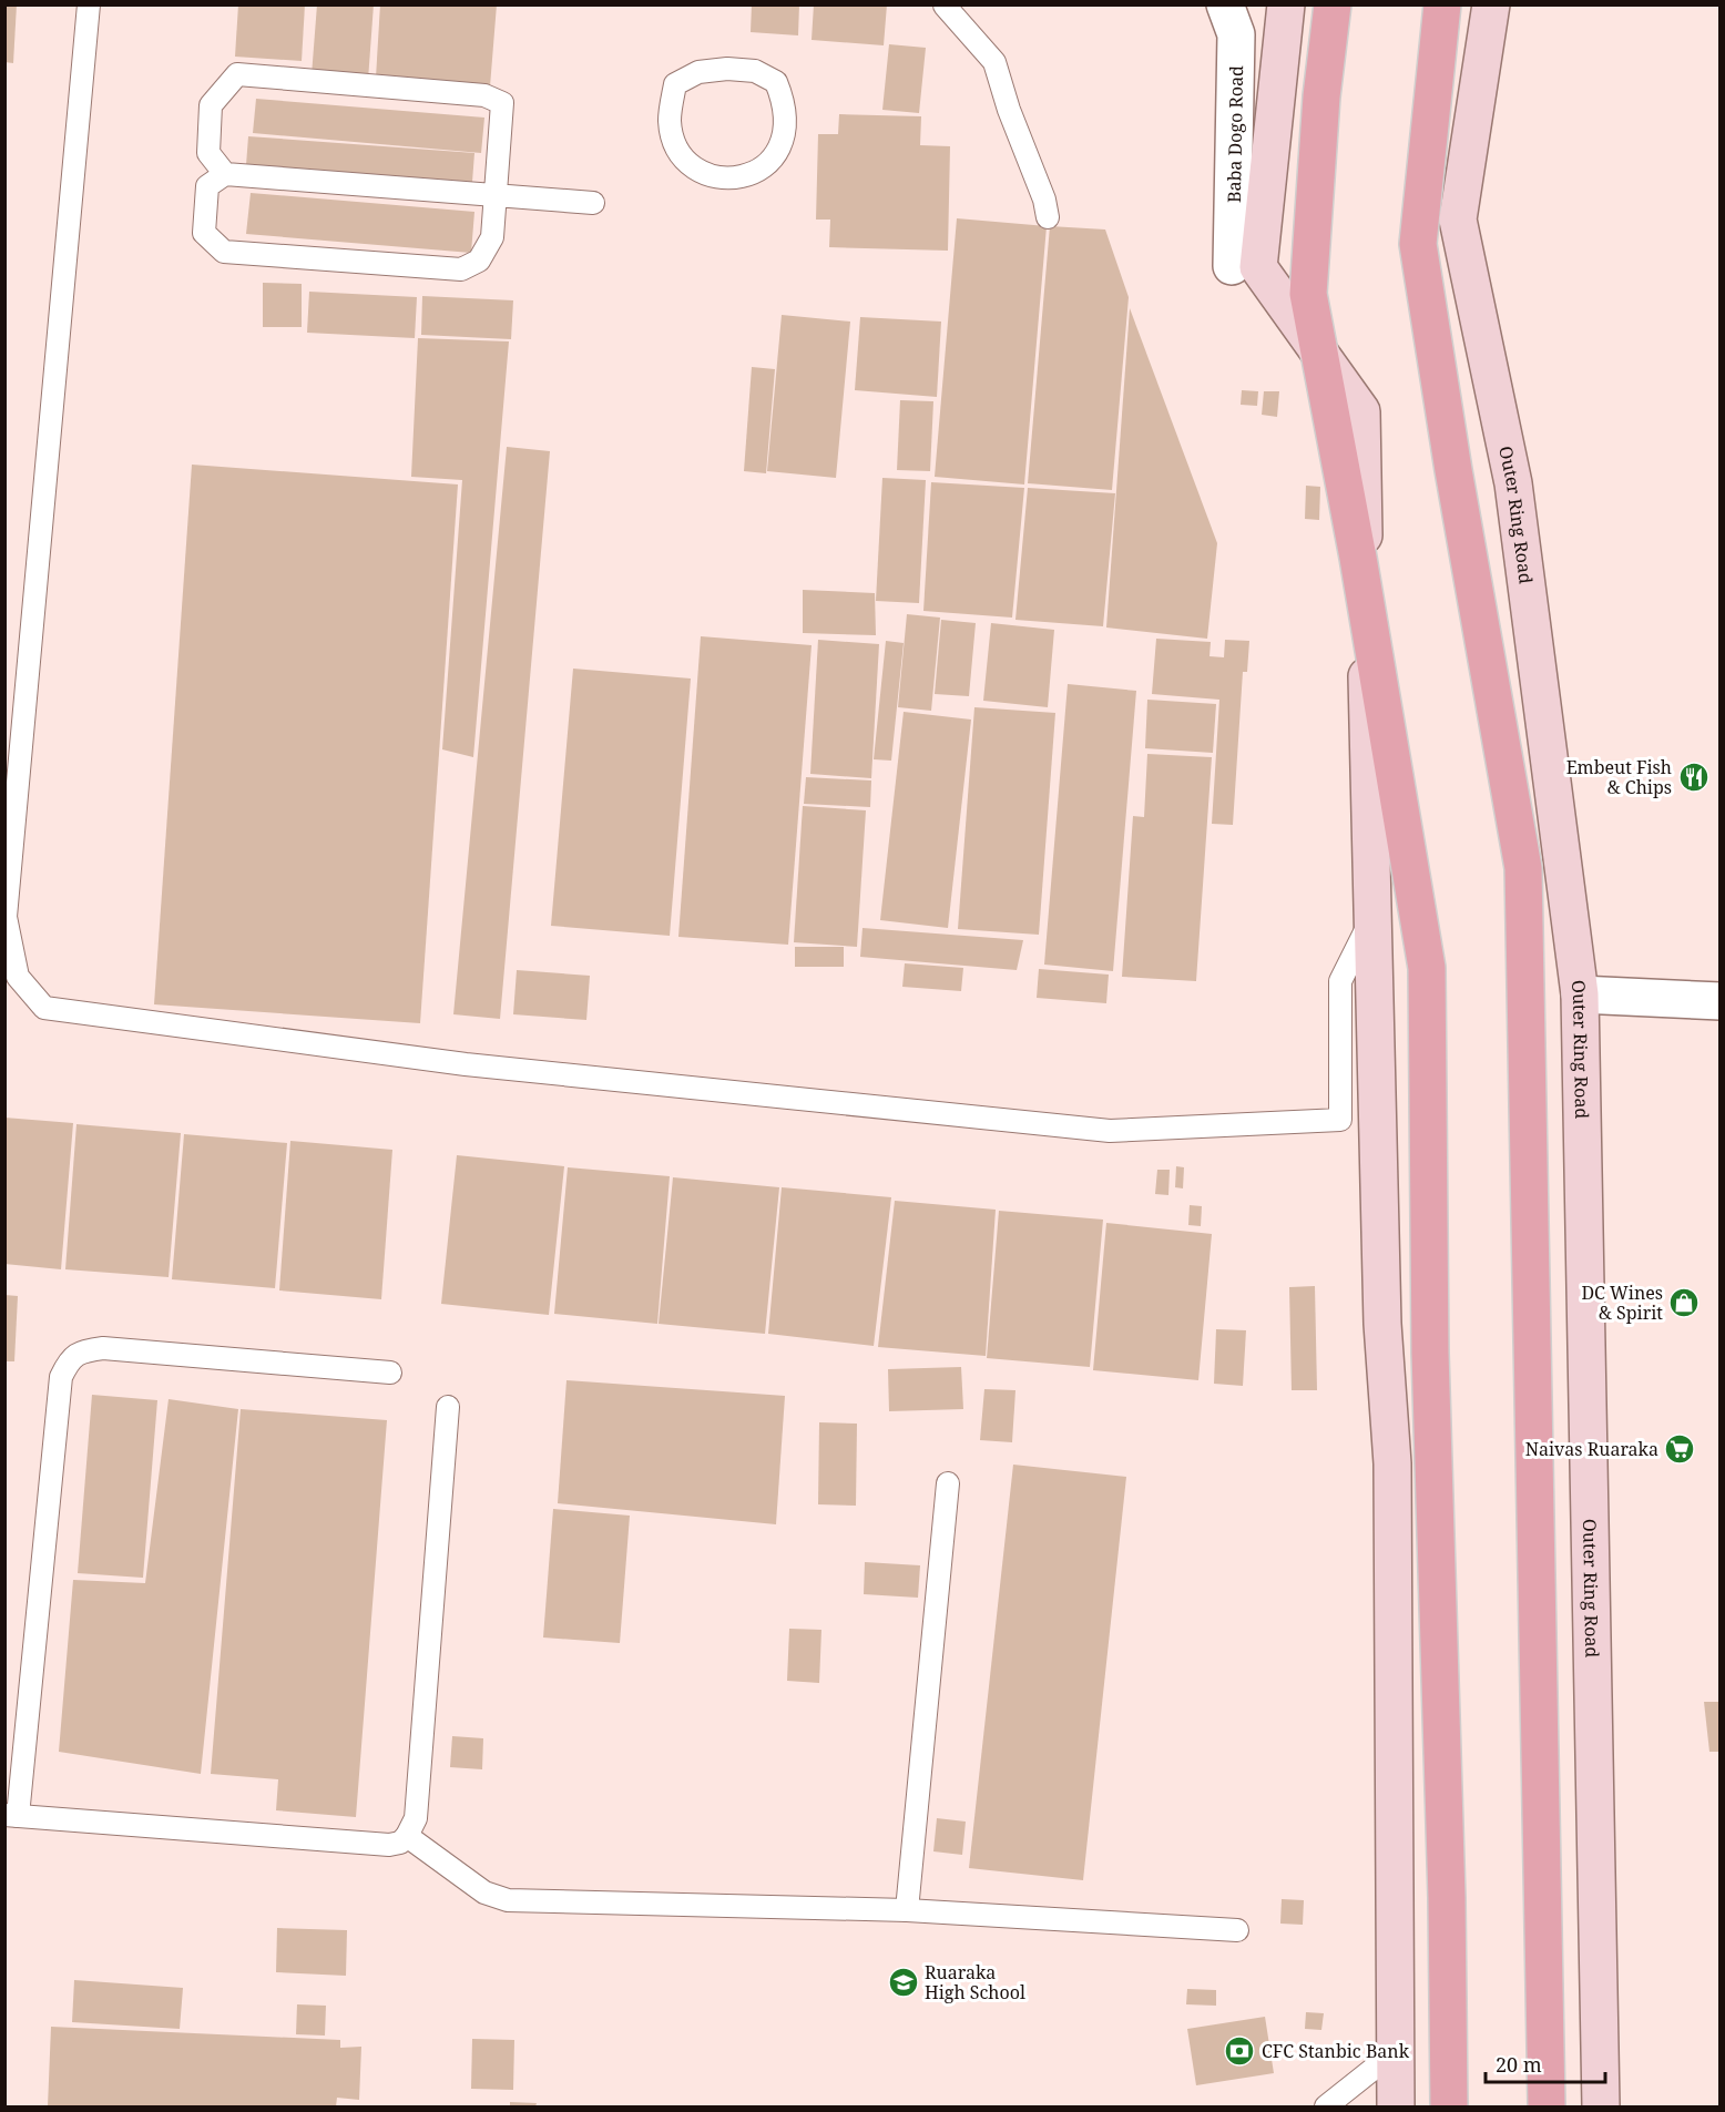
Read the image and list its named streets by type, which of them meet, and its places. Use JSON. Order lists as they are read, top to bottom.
{
  "streets": {
    "main road": ["Outer Ring Road"],
    "street": ["Baba Dogo Road"]
  },
  "places": {
    "restaurant": ["Embeut Fish & Chips"],
    "shop": ["DC Wines & Spirit"],
    "supermarket": ["Naivas Ruaraka"],
    "school or university": ["Ruaraka High School"],
    "bank": ["CFC Stanbic Bank"]
  },
  "scale_bar": "20 m"
}
